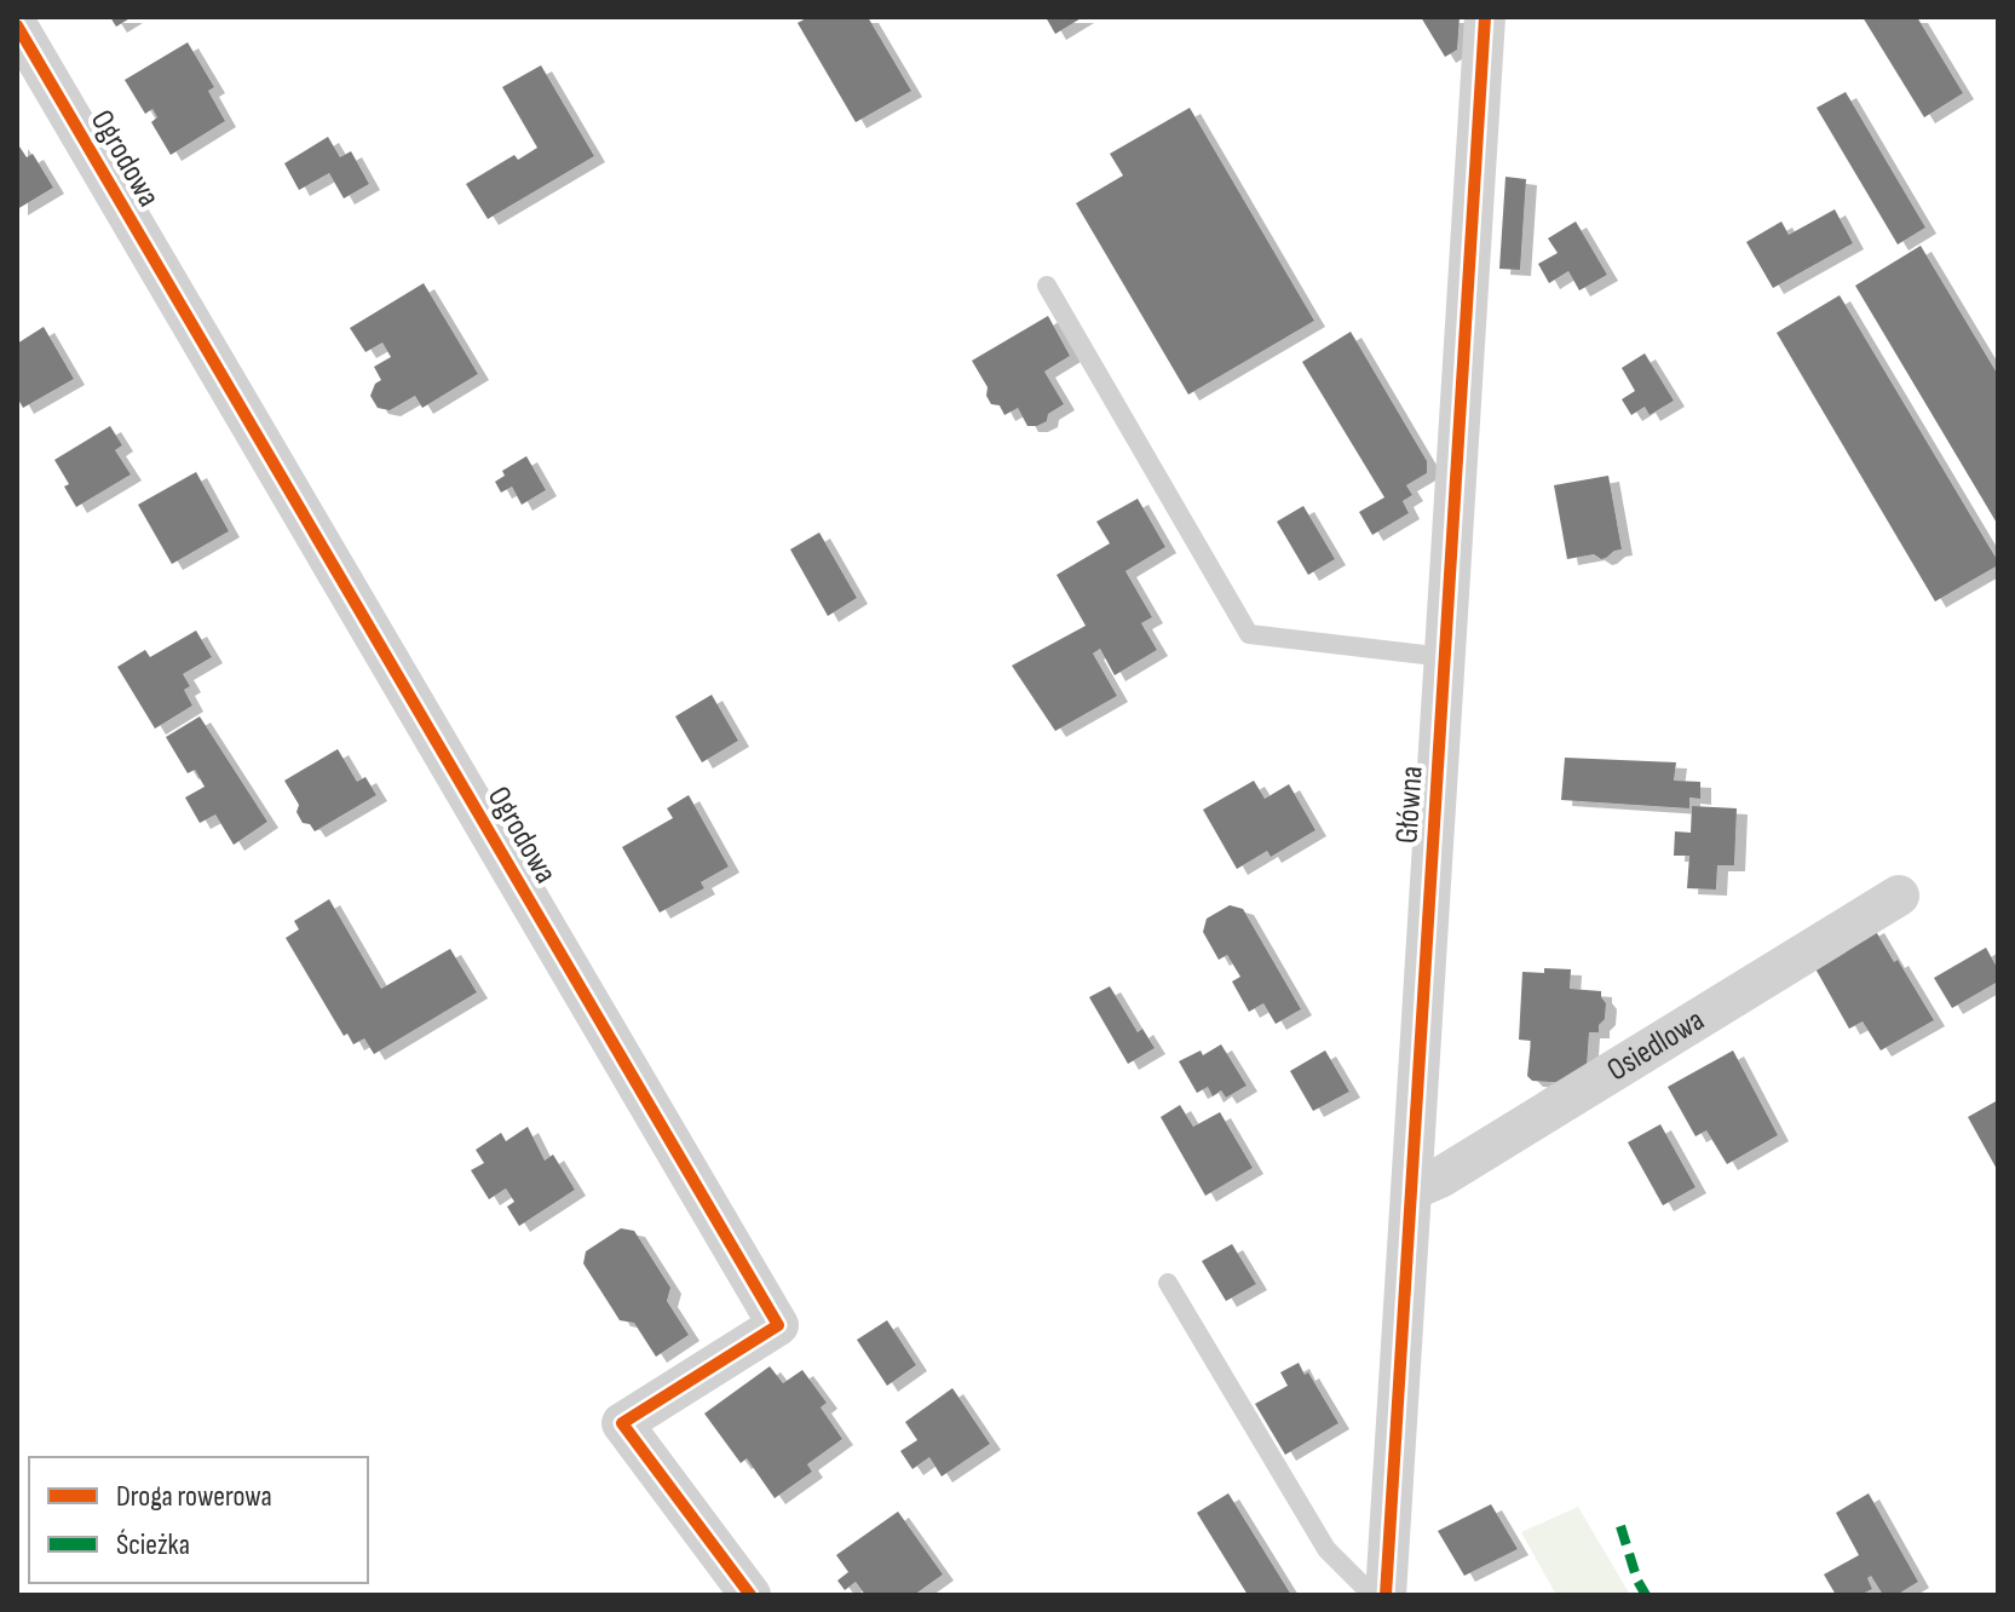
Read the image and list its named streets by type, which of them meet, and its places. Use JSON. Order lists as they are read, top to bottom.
{
  "streets": {
    "street": ["Ogrodowa", "Główna", "Osiedlowa"]
  },
  "crossings": [
    ["Główna", "Osiedlowa"]
  ],
  "legend": ["Droga rowerowa", "Ścieżka"]
}
